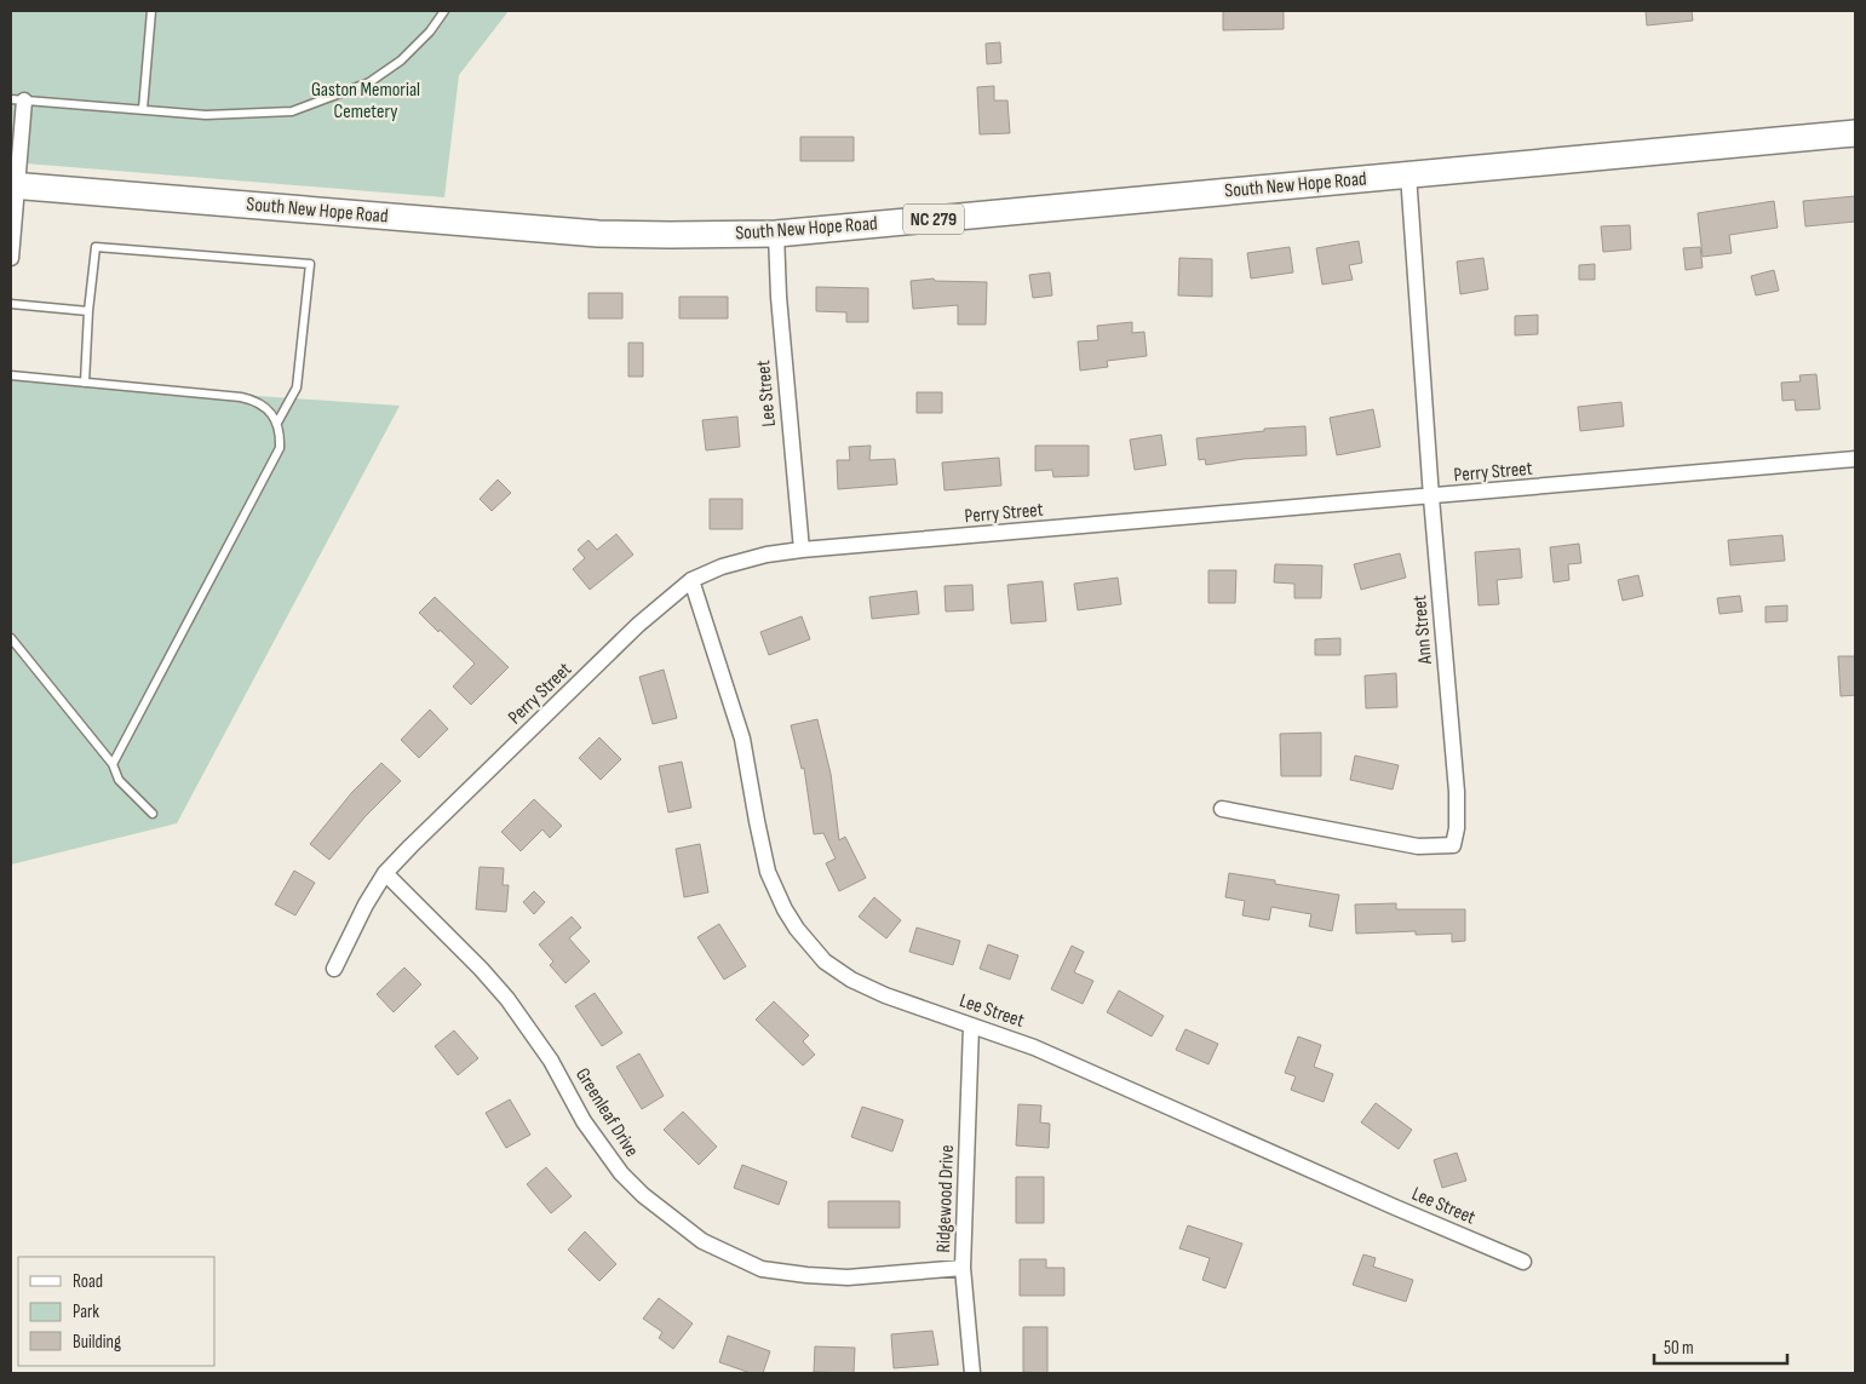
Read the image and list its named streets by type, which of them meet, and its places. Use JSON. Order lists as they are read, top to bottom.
{
  "streets": {
    "main road": ["South New Hope Road", "NC 279"],
    "street": [
      "Lee Street",
      "Perry Street",
      "Ann Street",
      "Greenleaf Drive",
      "Ridgewood Drive"
    ]
  },
  "crossings": [
    ["South New Hope Road", "Lee Street"],
    ["South New Hope Road", "Ann Street"],
    ["Lee Street", "Perry Street"],
    ["Lee Street", "Ridgewood Drive"],
    ["Perry Street", "Ann Street"],
    ["Perry Street", "Greenleaf Drive"],
    ["Greenleaf Drive", "Ridgewood Drive"]
  ],
  "parks": ["Gaston Memorial Cemetery"],
  "legend": ["Road", "Park", "Building"],
  "scale_bar": "50 m"
}
